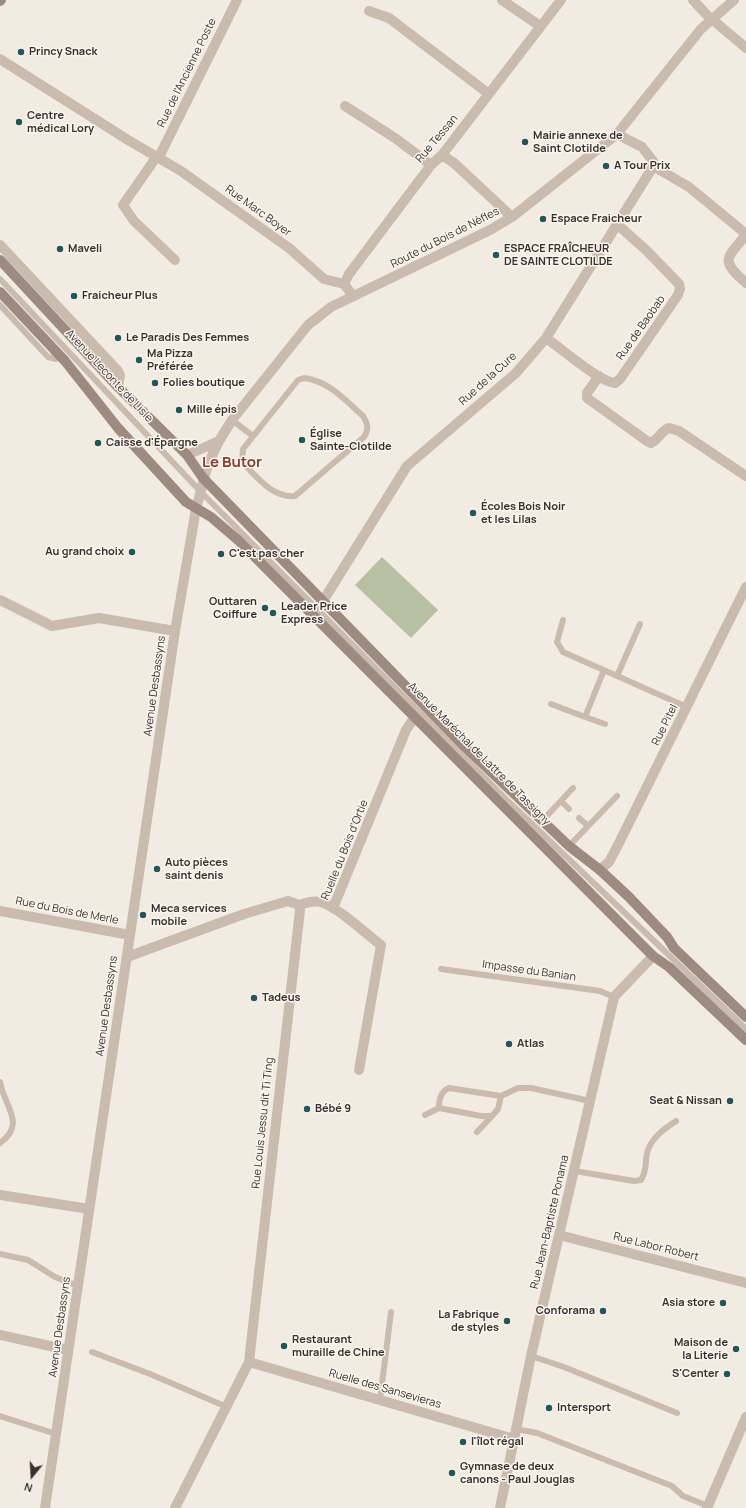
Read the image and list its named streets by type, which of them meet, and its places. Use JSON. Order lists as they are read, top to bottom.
{
  "streets": {
    "main road": ["Avenue Leconte de Lisle", "Avenue Maréchal de Lattre de Tassigny"],
    "street": [
      "Rue de l'Ancienne Poste",
      "Rue Tessan",
      "Rue Marc Boyer",
      "Route du Bois de Nèfles",
      "Rue de Baobab",
      "Rue de la Cure",
      "Avenue Desbassyns",
      "Rue Pitel",
      "Ruelle du Bois d'Ortie",
      "Rue du Bois de Merle",
      "Rue Louis Jessu dit Ti Ting",
      "Rue Jean-Baptiste Ponama",
      "Rue Labor Robert",
      "Ruelle des Sansevieras"
    ],
    "lane": ["Impasse du Banian"]
  },
  "crossings": [
    ["Rue de l'Ancienne Poste", "Rue Marc Boyer"],
    ["Rue Tessan", "Rue Marc Boyer"],
    ["Route du Bois de Nèfles", "Avenue Leconte de Lisle"],
    ["Route du Bois de Nèfles", "Avenue Desbassyns"],
    ["Route du Bois de Nèfles", "Avenue Maréchal de Lattre de Tassigny"],
    ["Rue de Baobab", "Rue de la Cure"],
    ["Avenue Leconte de Lisle", "Avenue Desbassyns"],
    ["Avenue Leconte de Lisle", "Avenue Maréchal de Lattre de Tassigny"],
    ["Rue de la Cure", "Avenue Maréchal de Lattre de Tassigny"],
    ["Avenue Desbassyns", "Avenue Maréchal de Lattre de Tassigny"],
    ["Avenue Desbassyns", "Rue du Bois de Merle"],
    ["Rue Pitel", "Avenue Maréchal de Lattre de Tassigny"],
    ["Avenue Maréchal de Lattre de Tassigny", "Ruelle du Bois d'Ortie"],
    ["Impasse du Banian", "Rue Jean-Baptiste Ponama"],
    ["Rue Louis Jessu dit Ti Ting", "Ruelle des Sansevieras"],
    ["Rue Jean-Baptiste Ponama", "Rue Labor Robert"],
    ["Rue Jean-Baptiste Ponama", "Ruelle des Sansevieras"]
  ],
  "districts": ["Le Butor"],
  "places": [
    "Princy Snack",
    "Centre médical Lory",
    "Mairie annexe de Saint Clotilde",
    "A Tour Prix",
    "Espace Fraicheur",
    "Maveli",
    "ESPACE FRAÎCHEUR DE SAINTE CLOTILDE",
    "Fraicheur Plus",
    "Le Paradis Des Femmes",
    "Ma Pizza Préférée",
    "Folies boutique",
    "Mille épis",
    "Église Sainte-Clotilde",
    "Caisse d'Épargne",
    "Écoles Bois Noir et les Lilas",
    "Au grand choix",
    "C'est pas cher",
    "Outtaren Coiffure",
    "Leader Price Express",
    "Auto pièces saint denis",
    "Meca services mobile",
    "Tadeus",
    "Atlas",
    "Seat & Nissan",
    "Bébé 9",
    "Asia store",
    "Conforama",
    "La Fabrique de styles",
    "Restaurant muraille de Chine",
    "Maison de la Literie",
    "S'Center",
    "Intersport",
    "l'îlot régal",
    "Gymnase de deux canons - Paul Jouglas"
  ],
  "north": "bottom"
}
